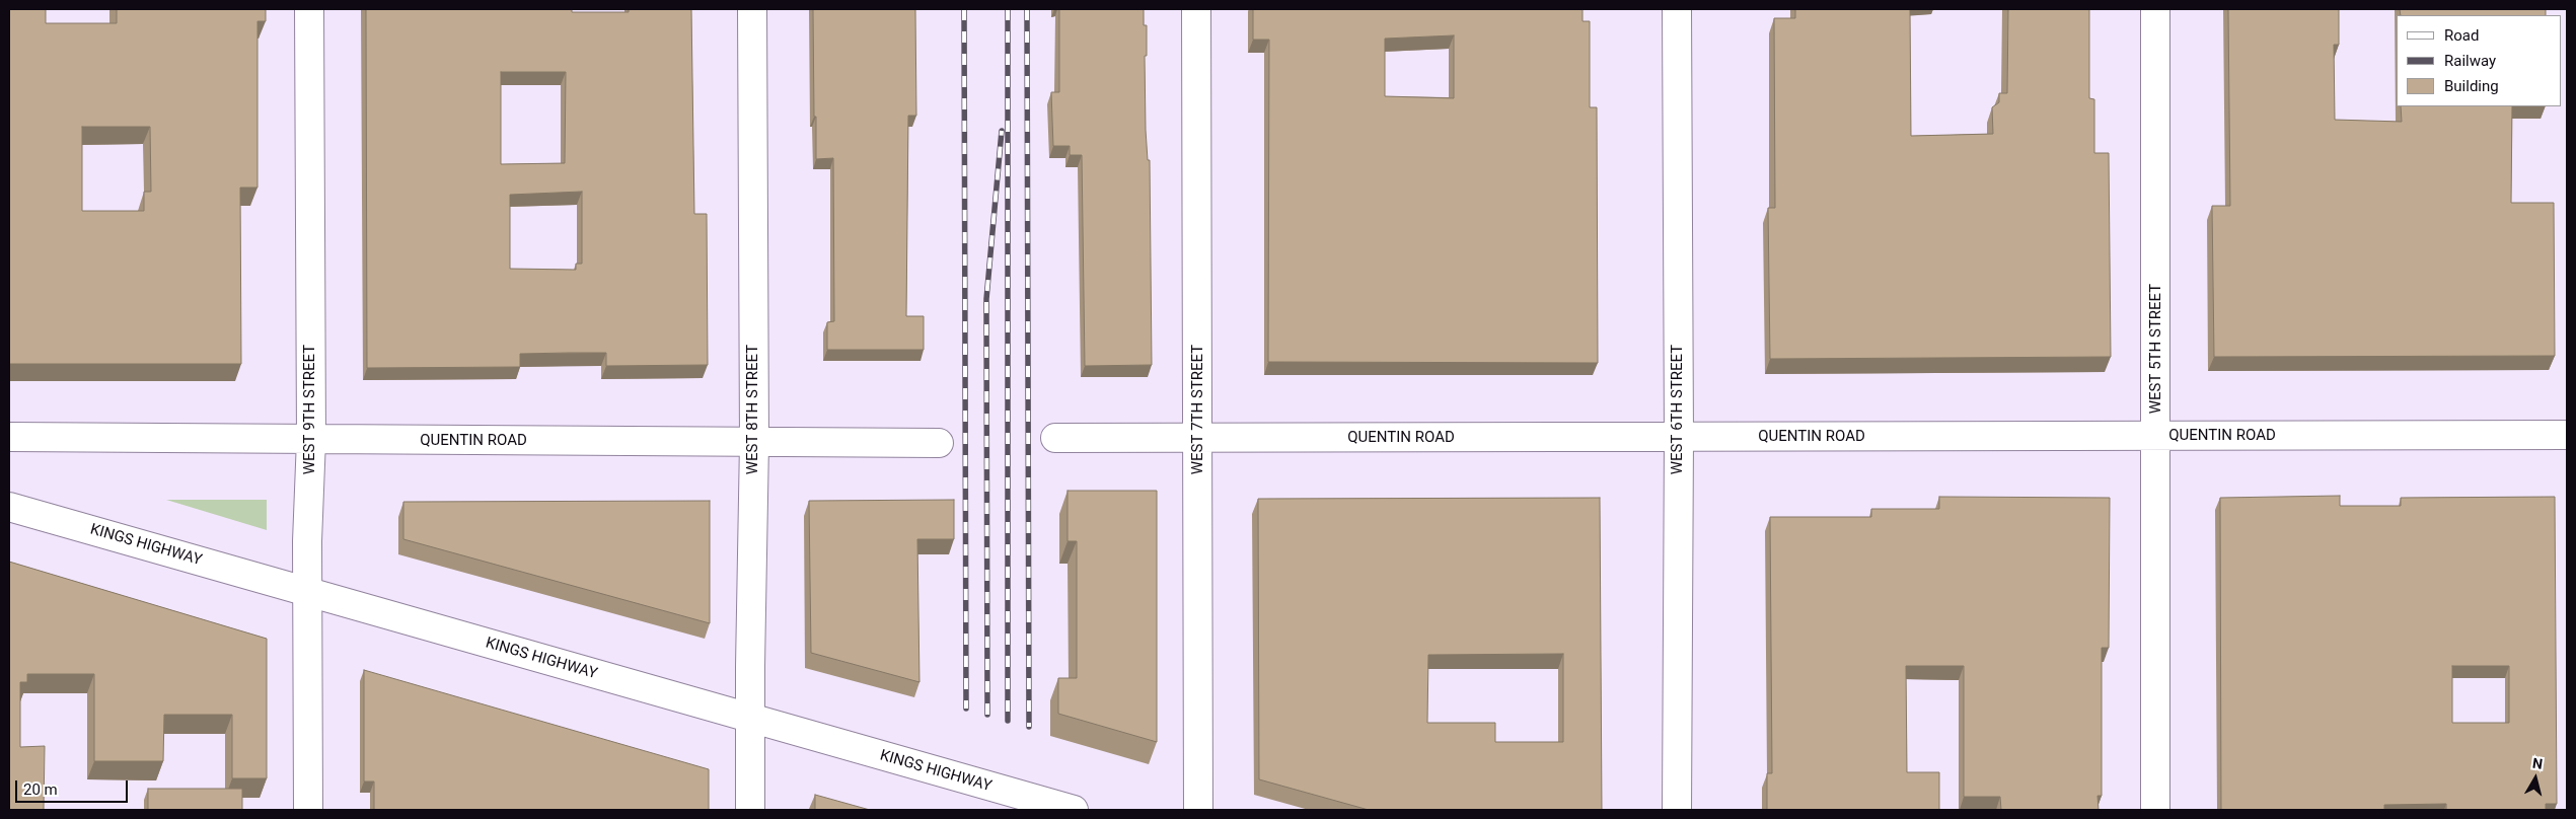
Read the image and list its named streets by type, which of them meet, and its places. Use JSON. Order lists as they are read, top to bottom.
{
  "streets": {
    "street": [
      "WEST 5TH STREET",
      "WEST 9TH STREET",
      "WEST 8TH STREET",
      "WEST 7TH STREET",
      "WEST 6TH STREET",
      "QUENTIN ROAD",
      "KINGS HIGHWAY"
    ]
  },
  "crossings": [
    ["WEST 5TH STREET", "QUENTIN ROAD"],
    ["WEST 9TH STREET", "QUENTIN ROAD"],
    ["WEST 9TH STREET", "KINGS HIGHWAY"],
    ["WEST 8TH STREET", "QUENTIN ROAD"],
    ["WEST 8TH STREET", "KINGS HIGHWAY"],
    ["WEST 7TH STREET", "QUENTIN ROAD"],
    ["WEST 6TH STREET", "QUENTIN ROAD"]
  ],
  "legend": ["Road", "Railway", "Building"],
  "scale_bar": "20 m",
  "north": "top"
}
